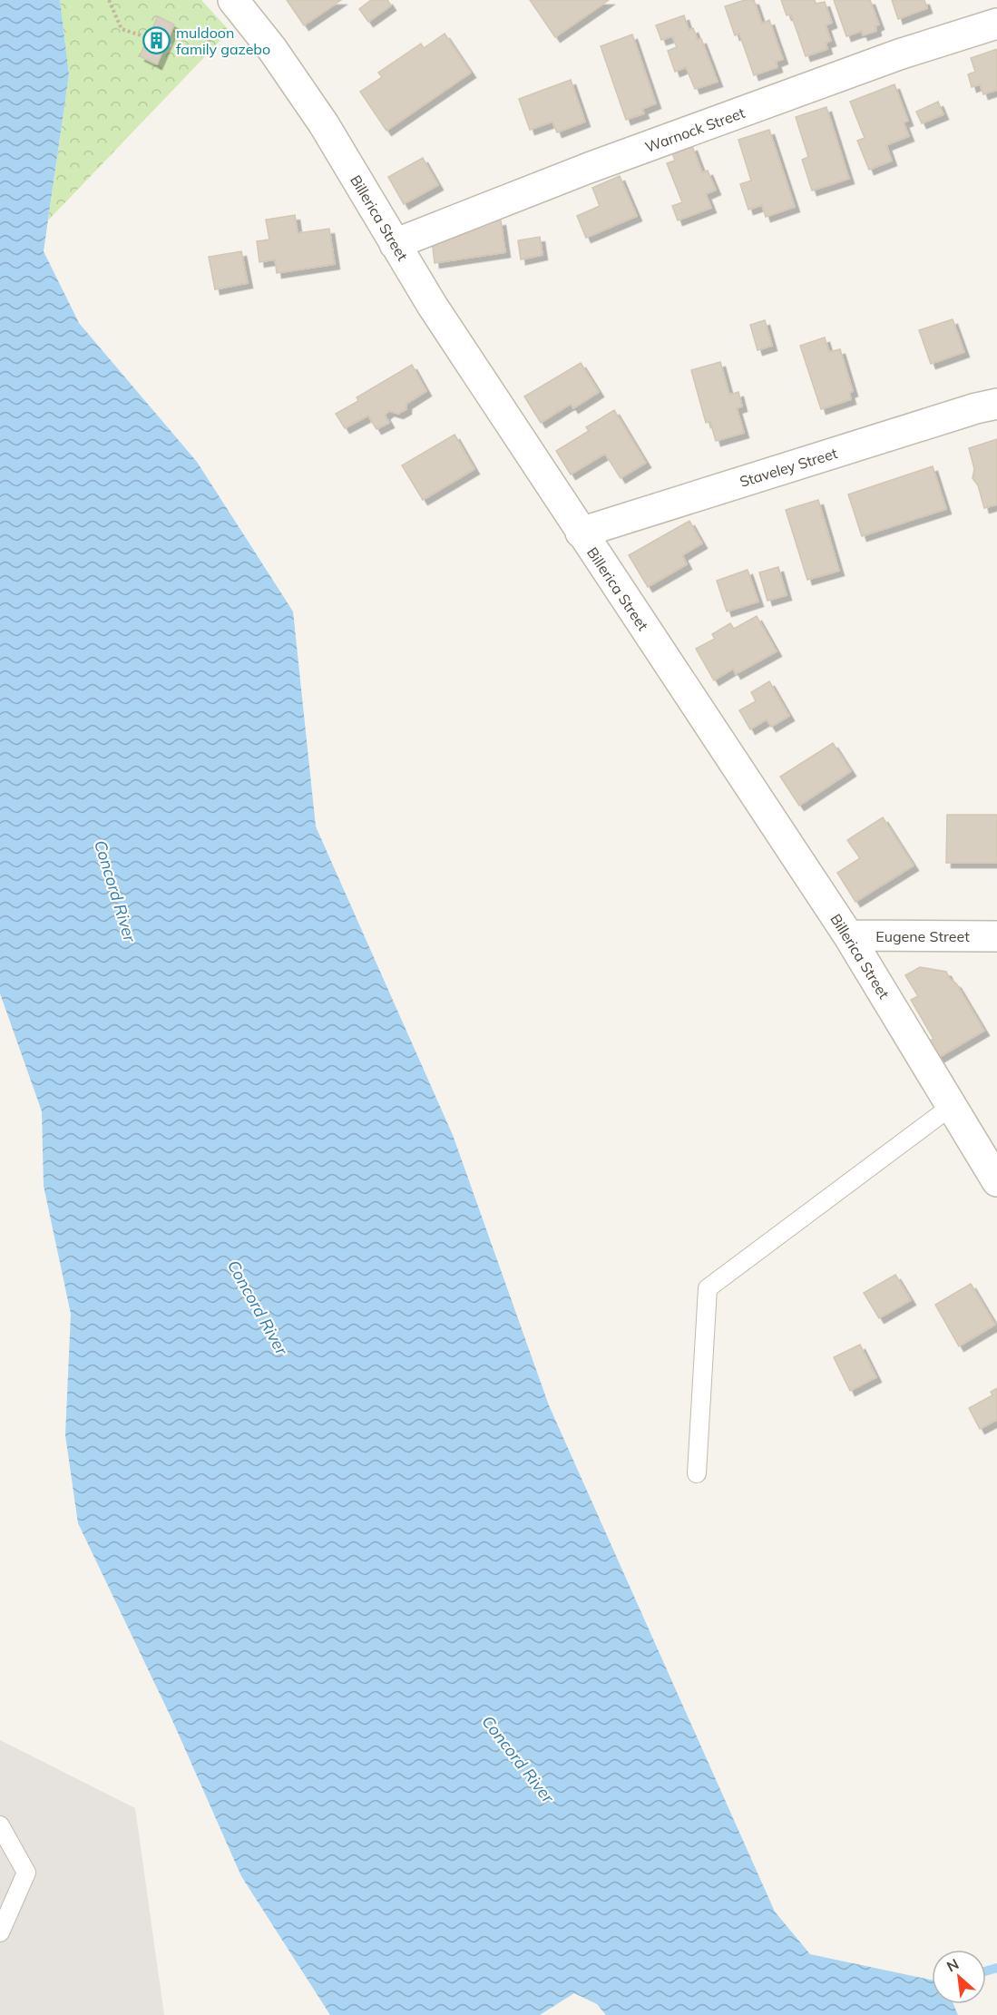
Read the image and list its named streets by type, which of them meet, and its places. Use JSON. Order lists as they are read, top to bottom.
{
  "streets": {
    "street": [
      "Warnock Street",
      "Billerica Street",
      "Staveley Street",
      "Eugene Street"
    ]
  },
  "crossings": [
    ["Warnock Street", "Billerica Street"],
    ["Billerica Street", "Staveley Street"],
    ["Billerica Street", "Eugene Street"]
  ],
  "water": ["Concord River"],
  "places": {
    "building": ["muldoon family gazebo"]
  },
  "north": "top left"
}
